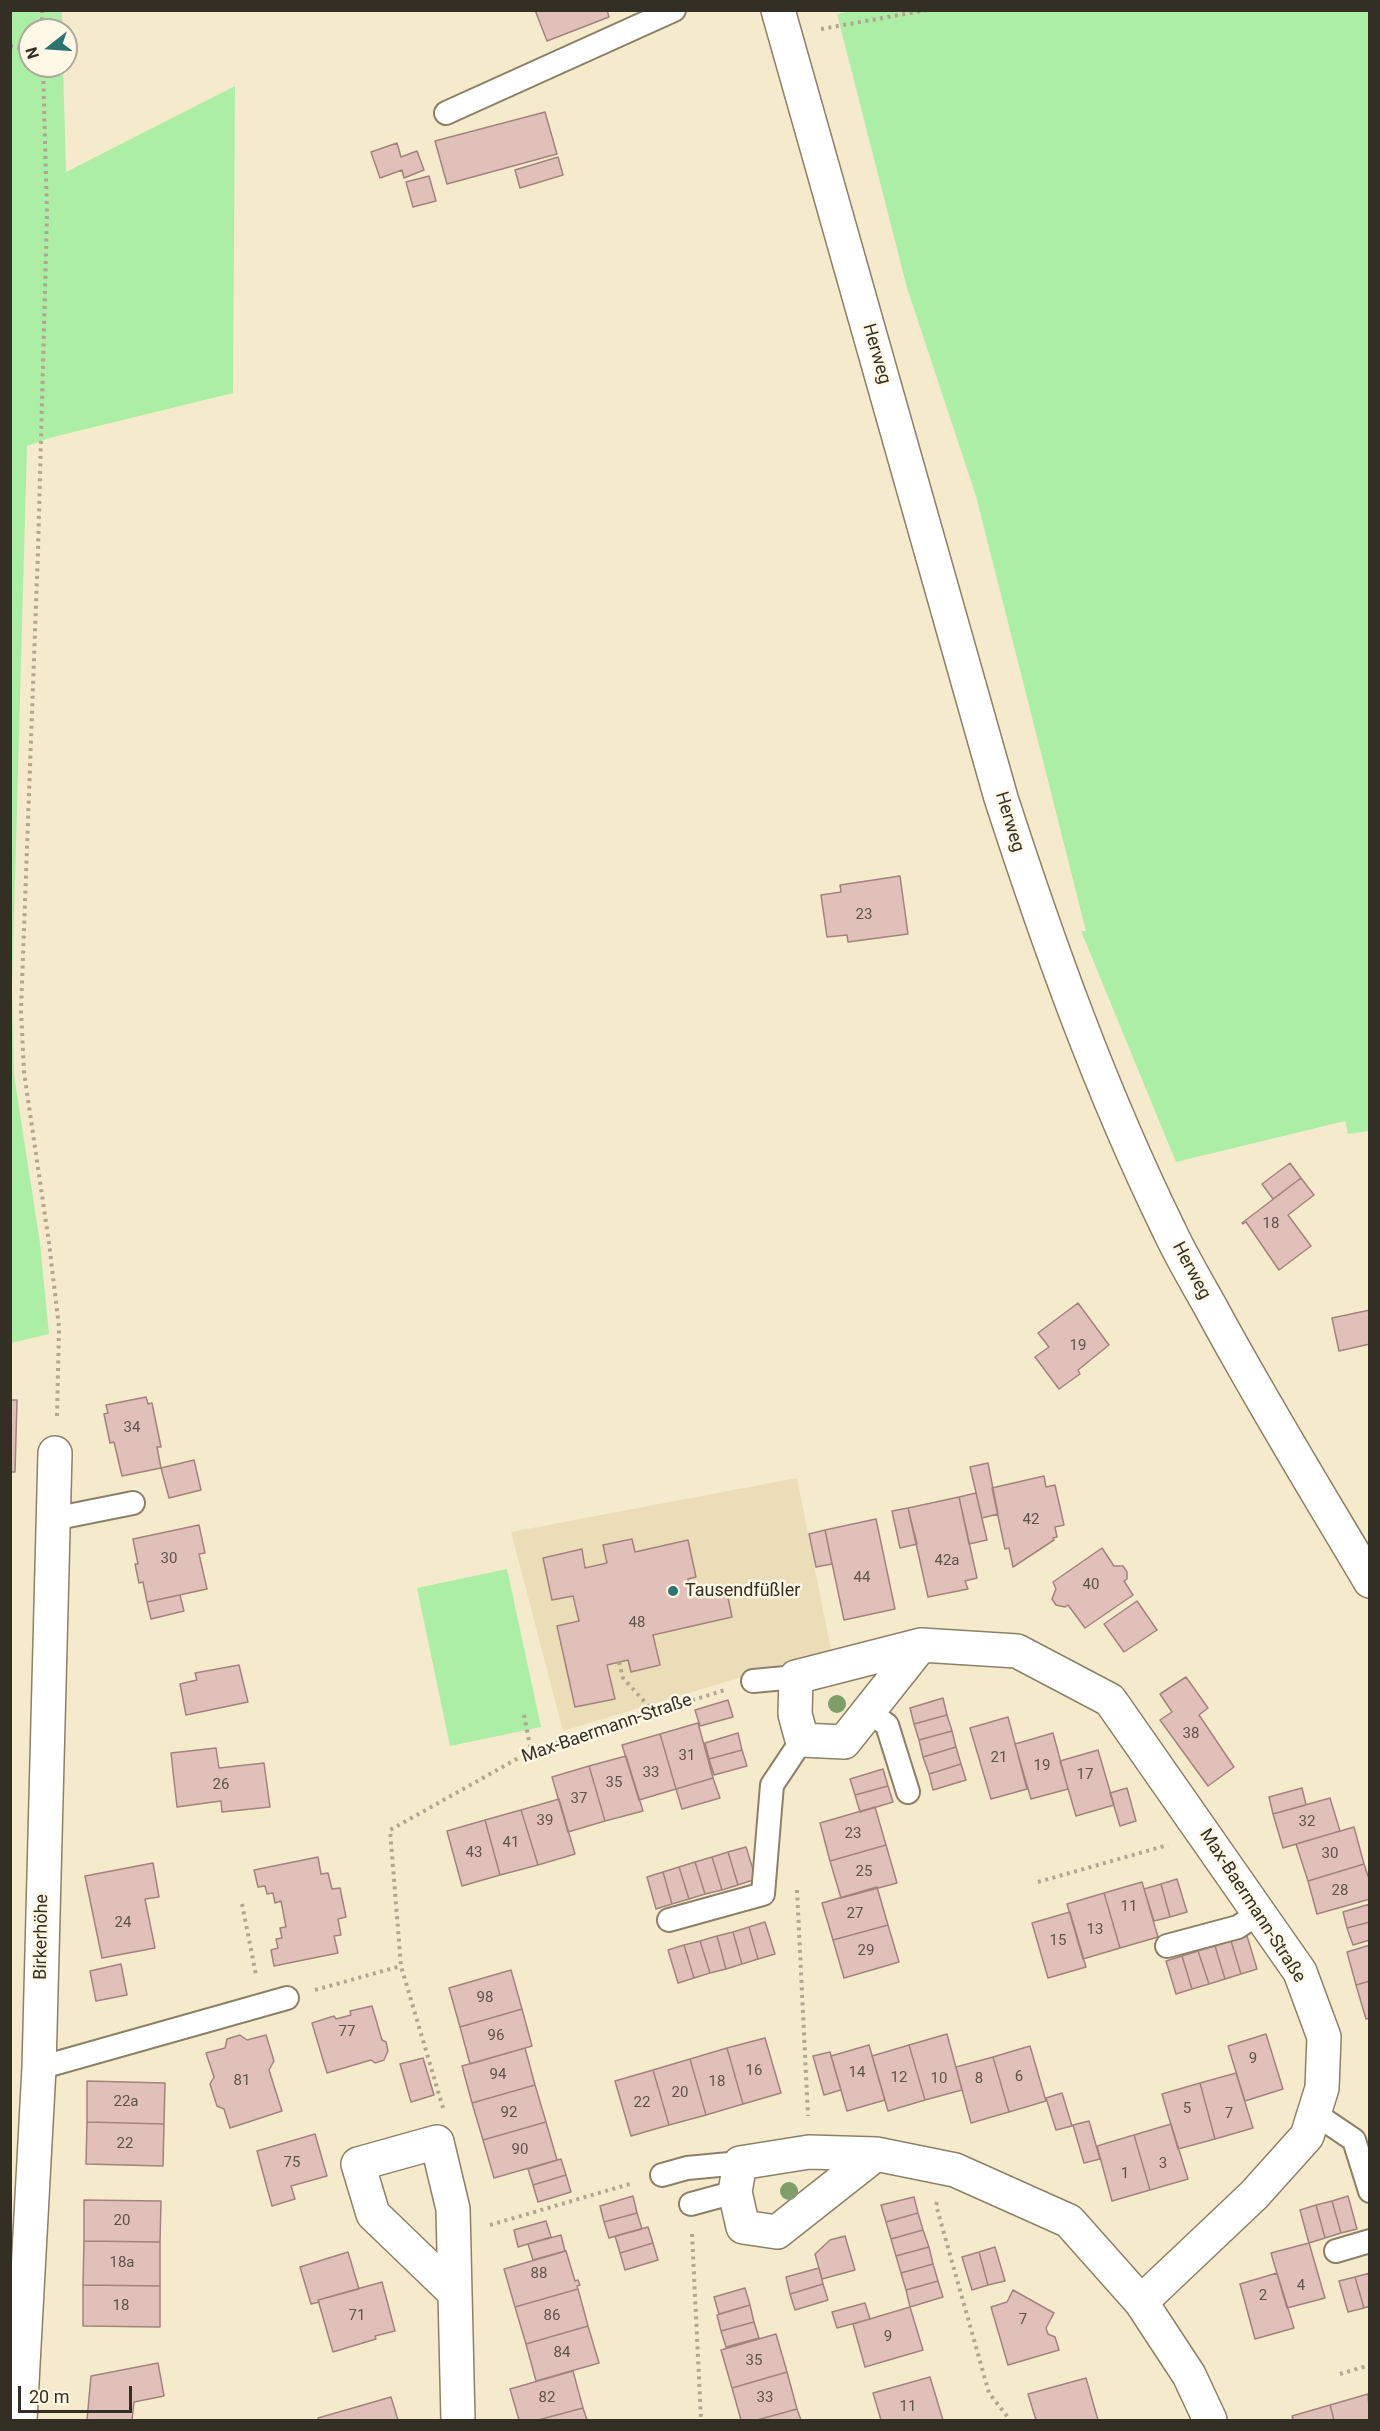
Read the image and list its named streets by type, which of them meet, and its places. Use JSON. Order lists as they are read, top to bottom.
{
  "streets": {
    "street": ["Herweg", "Max-Baermann-Straße", "Birkerhöhe"]
  },
  "places": ["Tausendfüßler"],
  "house_numbers": [
    "23",
    "18",
    "19",
    "34",
    "42",
    "30",
    "42a",
    "44",
    "40",
    "48",
    "38",
    "31",
    "21",
    "19",
    "33",
    "17",
    "35",
    "26",
    "37",
    "39",
    "32",
    "23",
    "41",
    "43",
    "30",
    "25",
    "28",
    "11",
    "27",
    "24",
    "13",
    "15",
    "29",
    "98",
    "77",
    "96",
    "9",
    "16",
    "14",
    "94",
    "6",
    "12",
    "10",
    "8",
    "81",
    "18",
    "20",
    "22a",
    "22",
    "5",
    "92",
    "7",
    "22",
    "90",
    "75",
    "3",
    "1",
    "20",
    "18a",
    "88",
    "4",
    "2",
    "18",
    "71",
    "86",
    "7",
    "9",
    "84",
    "35",
    "82",
    "33",
    "11"
  ],
  "scale_bar": "20 m",
  "north": "left"
}
